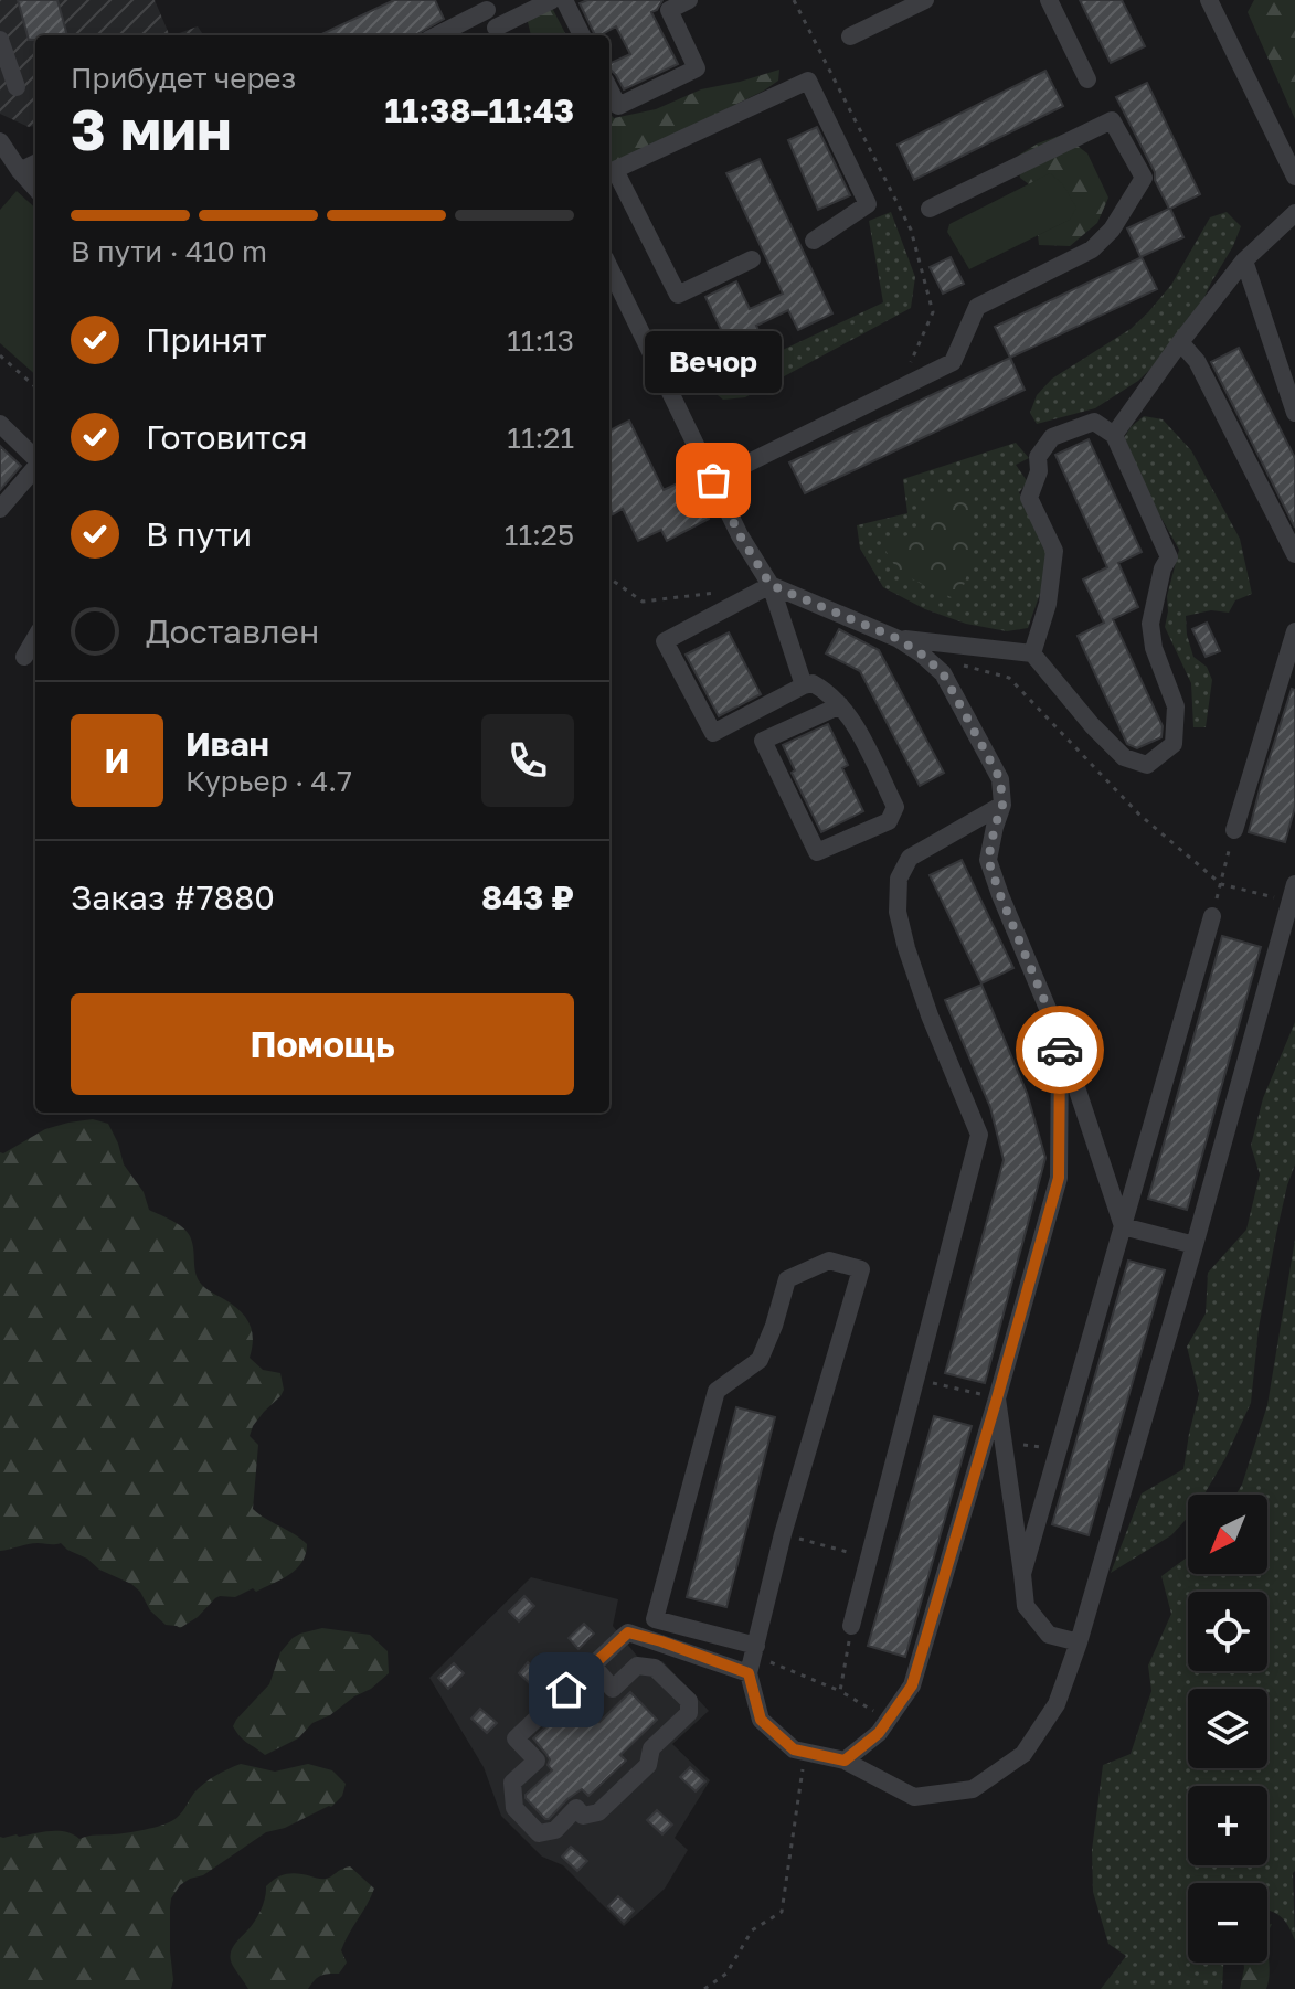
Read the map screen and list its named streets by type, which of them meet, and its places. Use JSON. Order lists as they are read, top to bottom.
{
  "places": ["Вечор"],
  "north": "bottom left",
  "page": {
    "heading": ["3 мин", "Прибудет через", "11:38–11:43"],
    "panel": [
      "Иван",
      "Курьер · 4.7",
      "Заказ #7880",
      "843 ₽"
    ],
    "bar": "В пути · 410 m",
    "list": [
      ["Принят", "11:13"],
      ["Готовится", "11:21"],
      ["В пути", "11:25"],
      "Доставлен"
    ],
    "bubble": "Вечор",
    "round": "И",
    "buttons": "Помощь",
    "map_buttons": ["+", "−"]
  }
}
